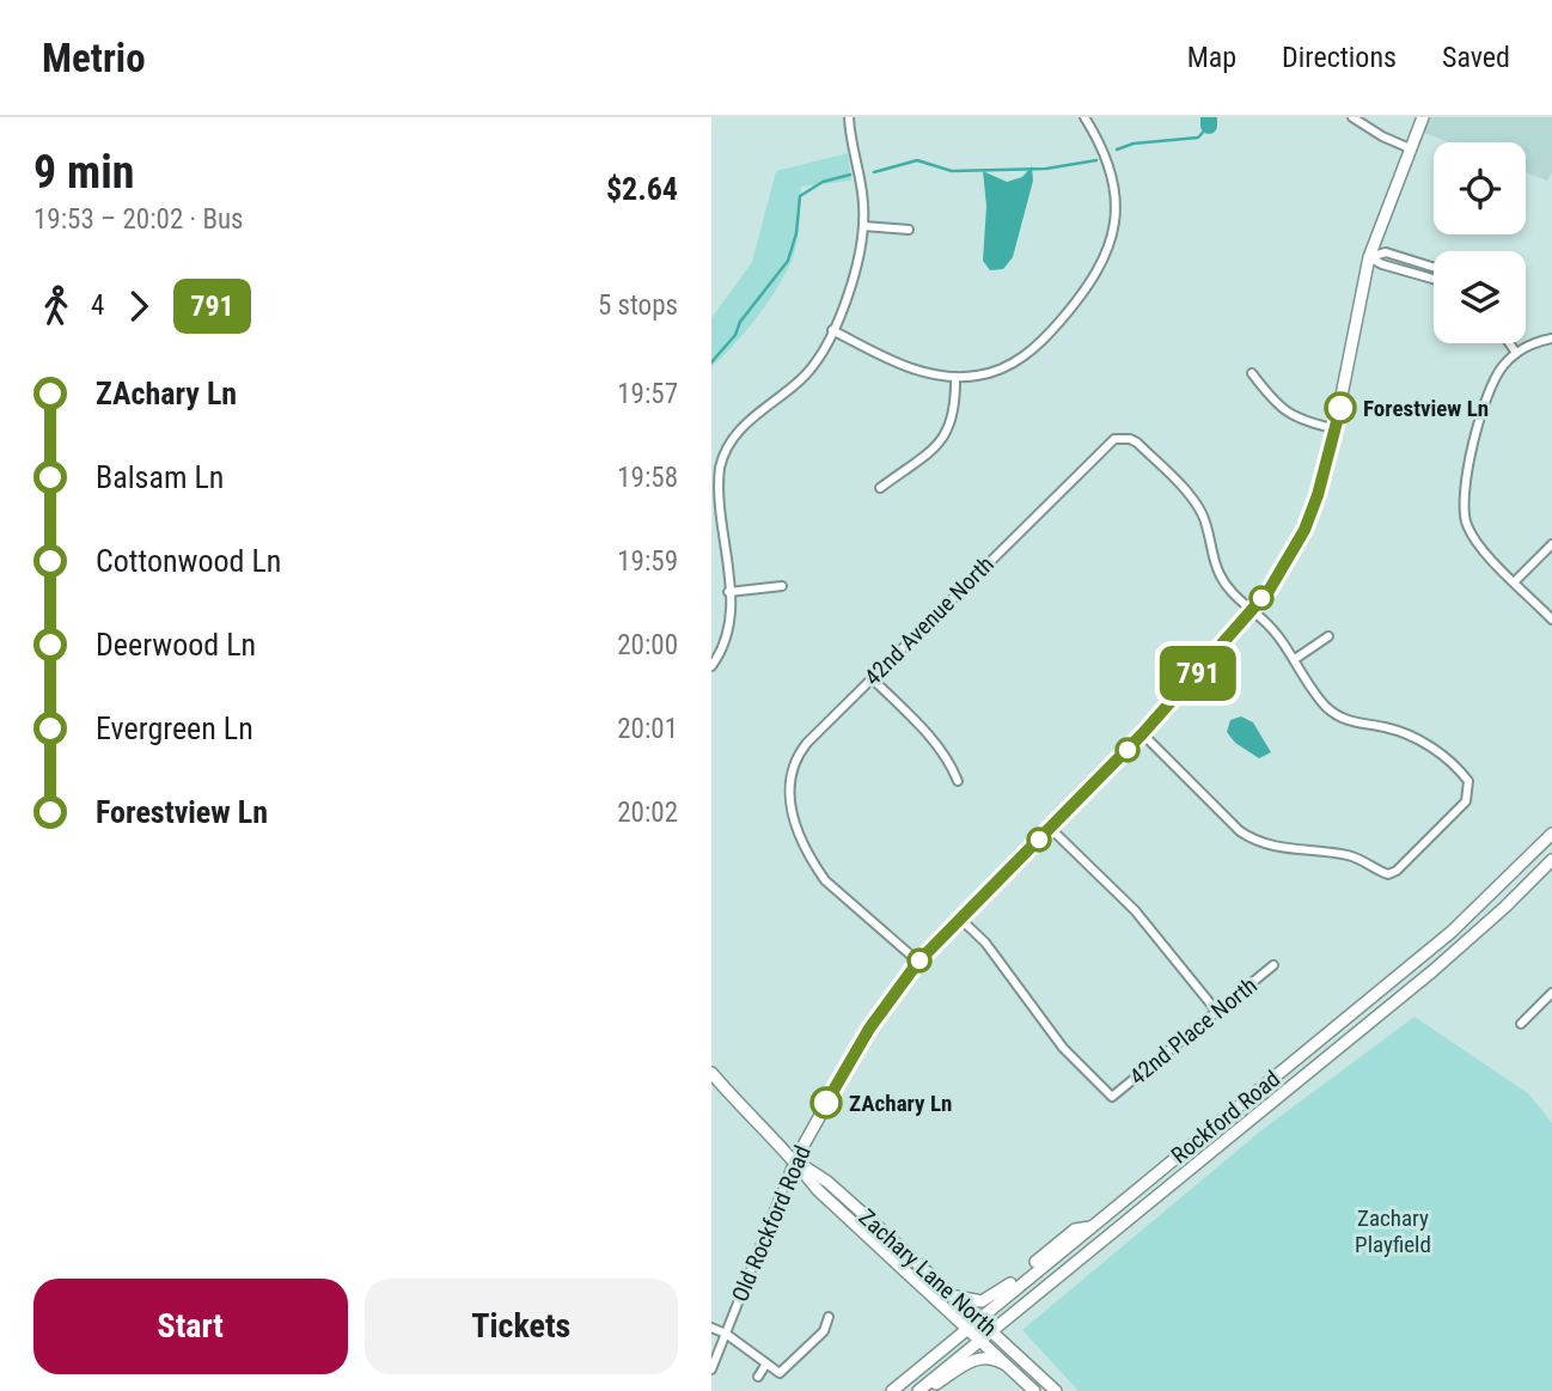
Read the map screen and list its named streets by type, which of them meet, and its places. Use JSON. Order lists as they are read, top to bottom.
{
  "streets": {
    "street": [
      "42nd Avenue North",
      "42nd Place North",
      "Rockford Road",
      "Old Rockford Road",
      "Zachary Lane North"
    ]
  },
  "crossings": [
    ["42nd Avenue North", "Old Rockford Road"],
    ["42nd Place North", "Old Rockford Road"],
    ["Rockford Road", "Zachary Lane North"],
    ["Old Rockford Road", "Zachary Lane North"]
  ],
  "parks": ["Zachary Playfield"],
  "places": ["Forestview Ln", "ZAchary Ln"],
  "lines": ["bus line 791"],
  "page": {
    "header": "Metrio",
    "nav": ["Map", "Directions", "Saved"],
    "heading": ["9 min", "19:53 – 20:02 · Bus", "$2.64"],
    "on_map": "791",
    "legs": ["4", "791", "5 stops"],
    "list": [
      {
        "name": "ZAchary Ln",
        "value": "19:57"
      },
      {
        "name": "Balsam Ln",
        "value": "19:58"
      },
      {
        "name": "Cottonwood Ln",
        "value": "19:59"
      },
      {
        "name": "Deerwood Ln",
        "value": "20:00"
      },
      {
        "name": "Evergreen Ln",
        "value": "20:01"
      },
      {
        "name": "Forestview Ln",
        "value": "20:02"
      }
    ],
    "buttons": ["Start", "Tickets"]
  }
}
